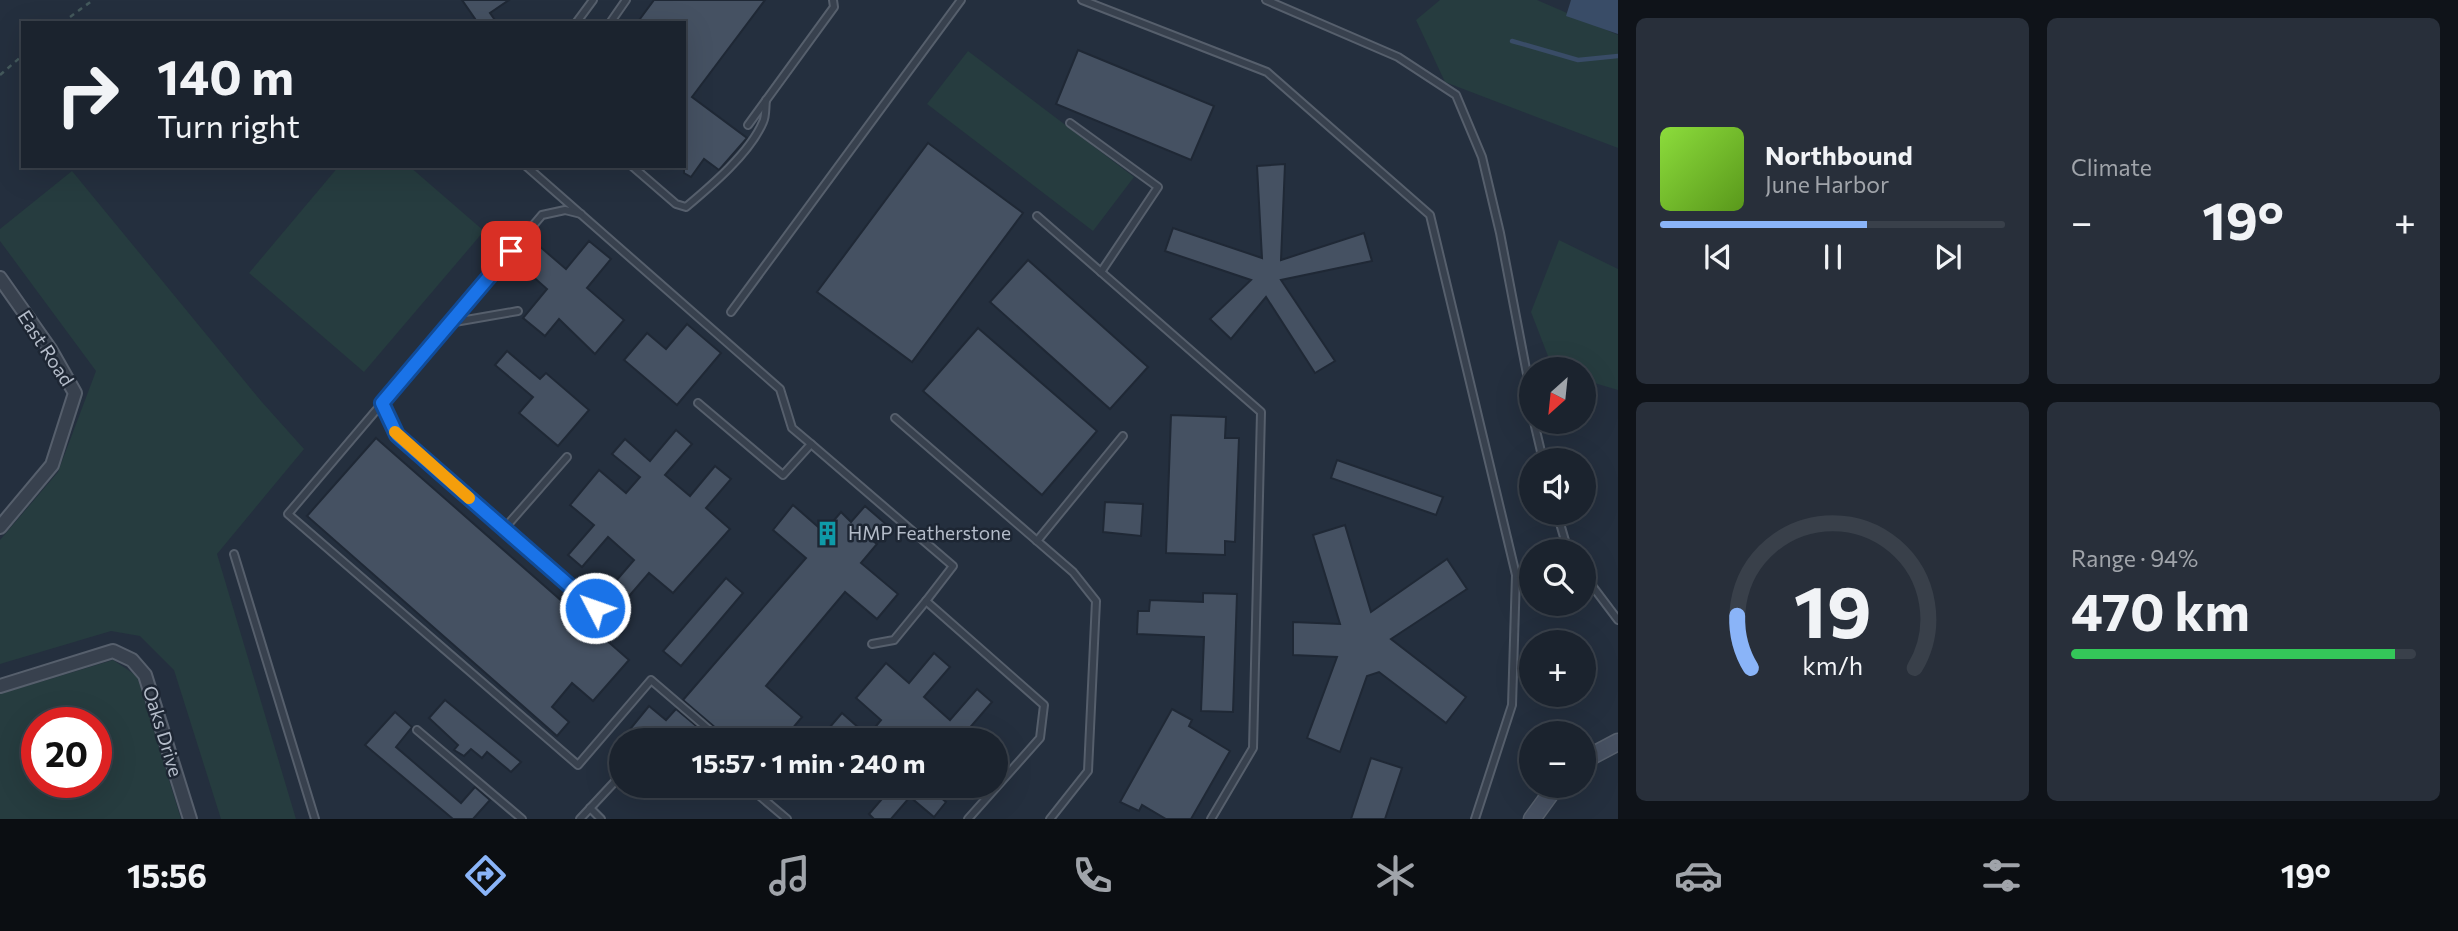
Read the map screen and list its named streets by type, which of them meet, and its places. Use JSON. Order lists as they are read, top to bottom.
{
  "streets": {
    "street": ["East Road", "Oaks Drive"]
  },
  "places": {
    "building": ["HMP Featherstone"]
  },
  "north": "bottom left",
  "page": {
    "tile": [
      "Climate",
      ["Range · 94%", "470 km"]
    ],
    "turn": ["140 m", "Turn right"],
    "song": ["Northbound", "June Harbor"],
    "heat": ["−", "19°", "+"],
    "map_buttons": ["+", "−"],
    "limit": "20",
    "trip": "15:57 · 1 min · 240 m",
    "tabs": ["15:56", "19°"],
    "gauge": ["19", "km/h"]
  }
}
